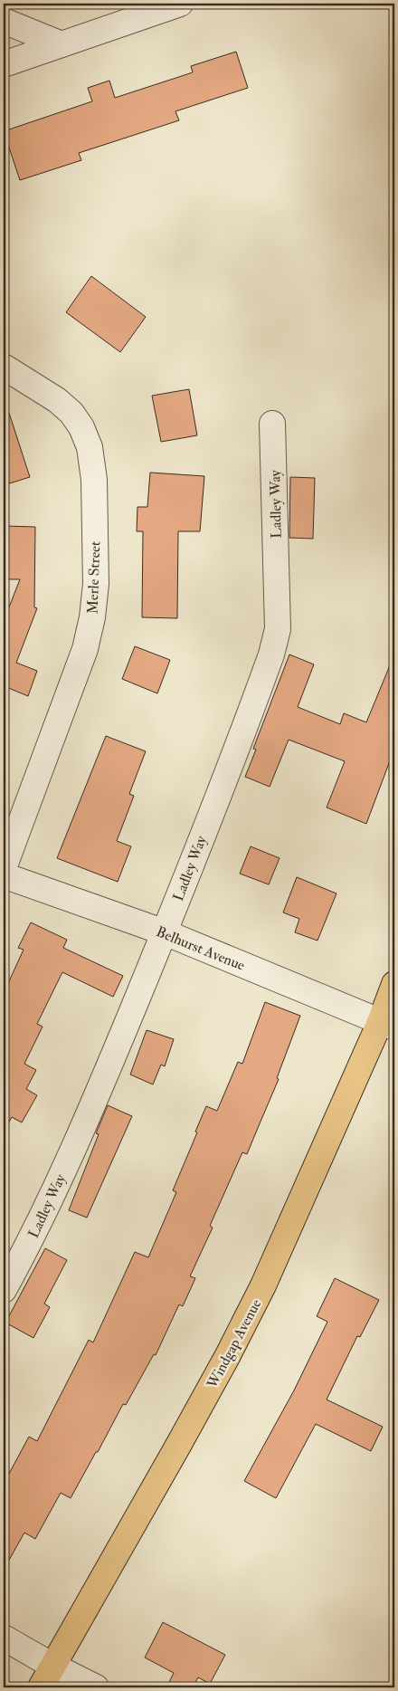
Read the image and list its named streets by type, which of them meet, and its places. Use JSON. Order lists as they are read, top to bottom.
{
  "streets": {
    "main road": ["Windgap Avenue"],
    "street": ["Ladley Way", "Merle Street", "Belhurst Avenue"]
  },
  "crossings": [
    ["Ladley Way", "Belhurst Avenue"],
    ["Belhurst Avenue", "Windgap Avenue"]
  ]
}
